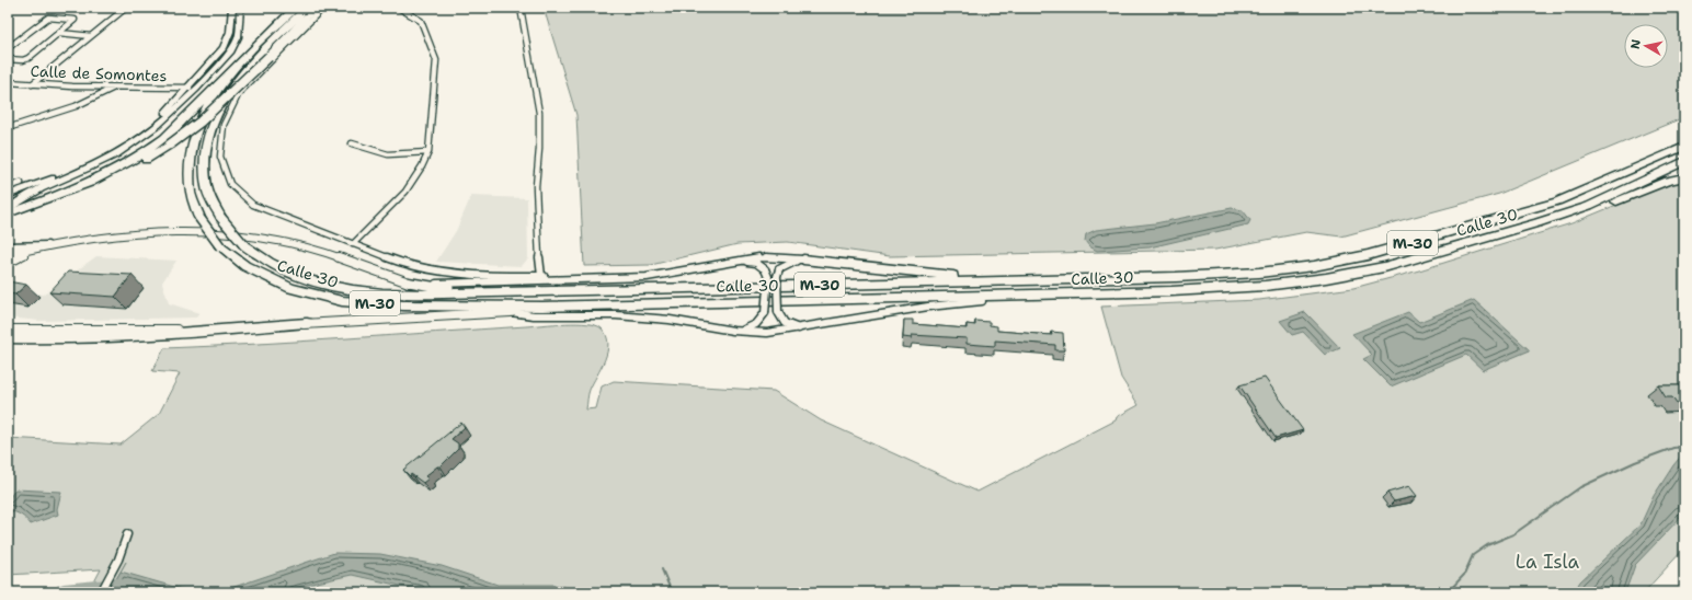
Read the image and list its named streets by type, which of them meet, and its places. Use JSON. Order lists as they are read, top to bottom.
{
  "streets": {
    "highway": ["Calle 30", "M-30"],
    "street": ["Calle de Somontes"]
  },
  "parks": ["La Isla"],
  "north": "left"
}
